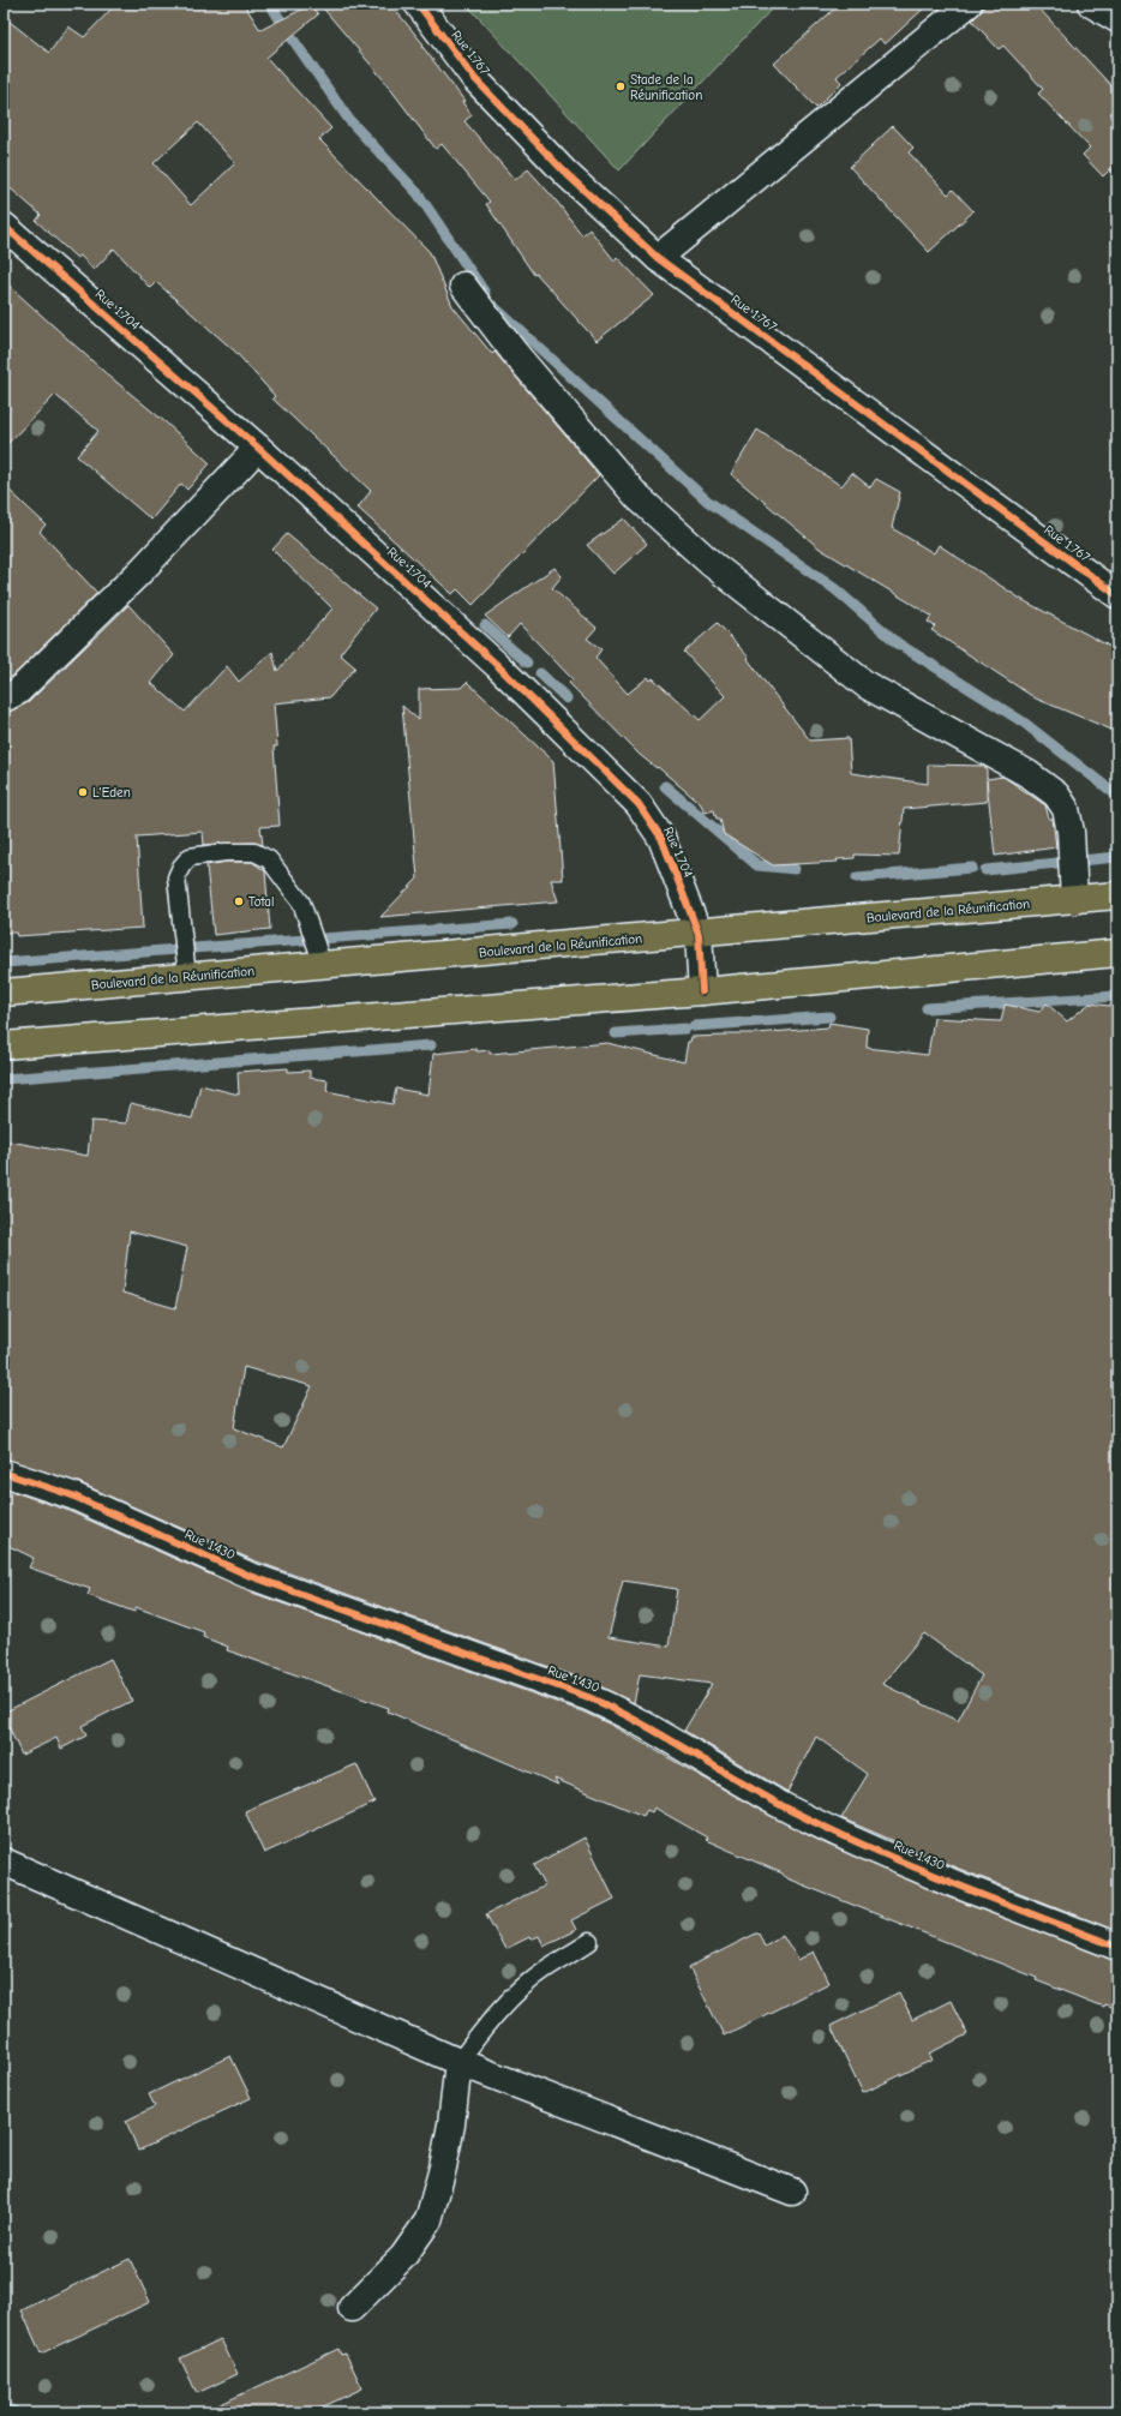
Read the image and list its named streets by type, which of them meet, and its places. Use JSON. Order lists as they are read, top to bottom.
{
  "streets": {
    "main road": ["Boulevard de la Réunification"],
    "street": ["Rue 1.767", "Rue 1.704", "Rue 1.430"]
  },
  "crossings": [
    ["Rue 1.704", "Boulevard de la Réunification"]
  ],
  "places": ["Stade de la Réunification", "L'Eden", "Total"]
}
